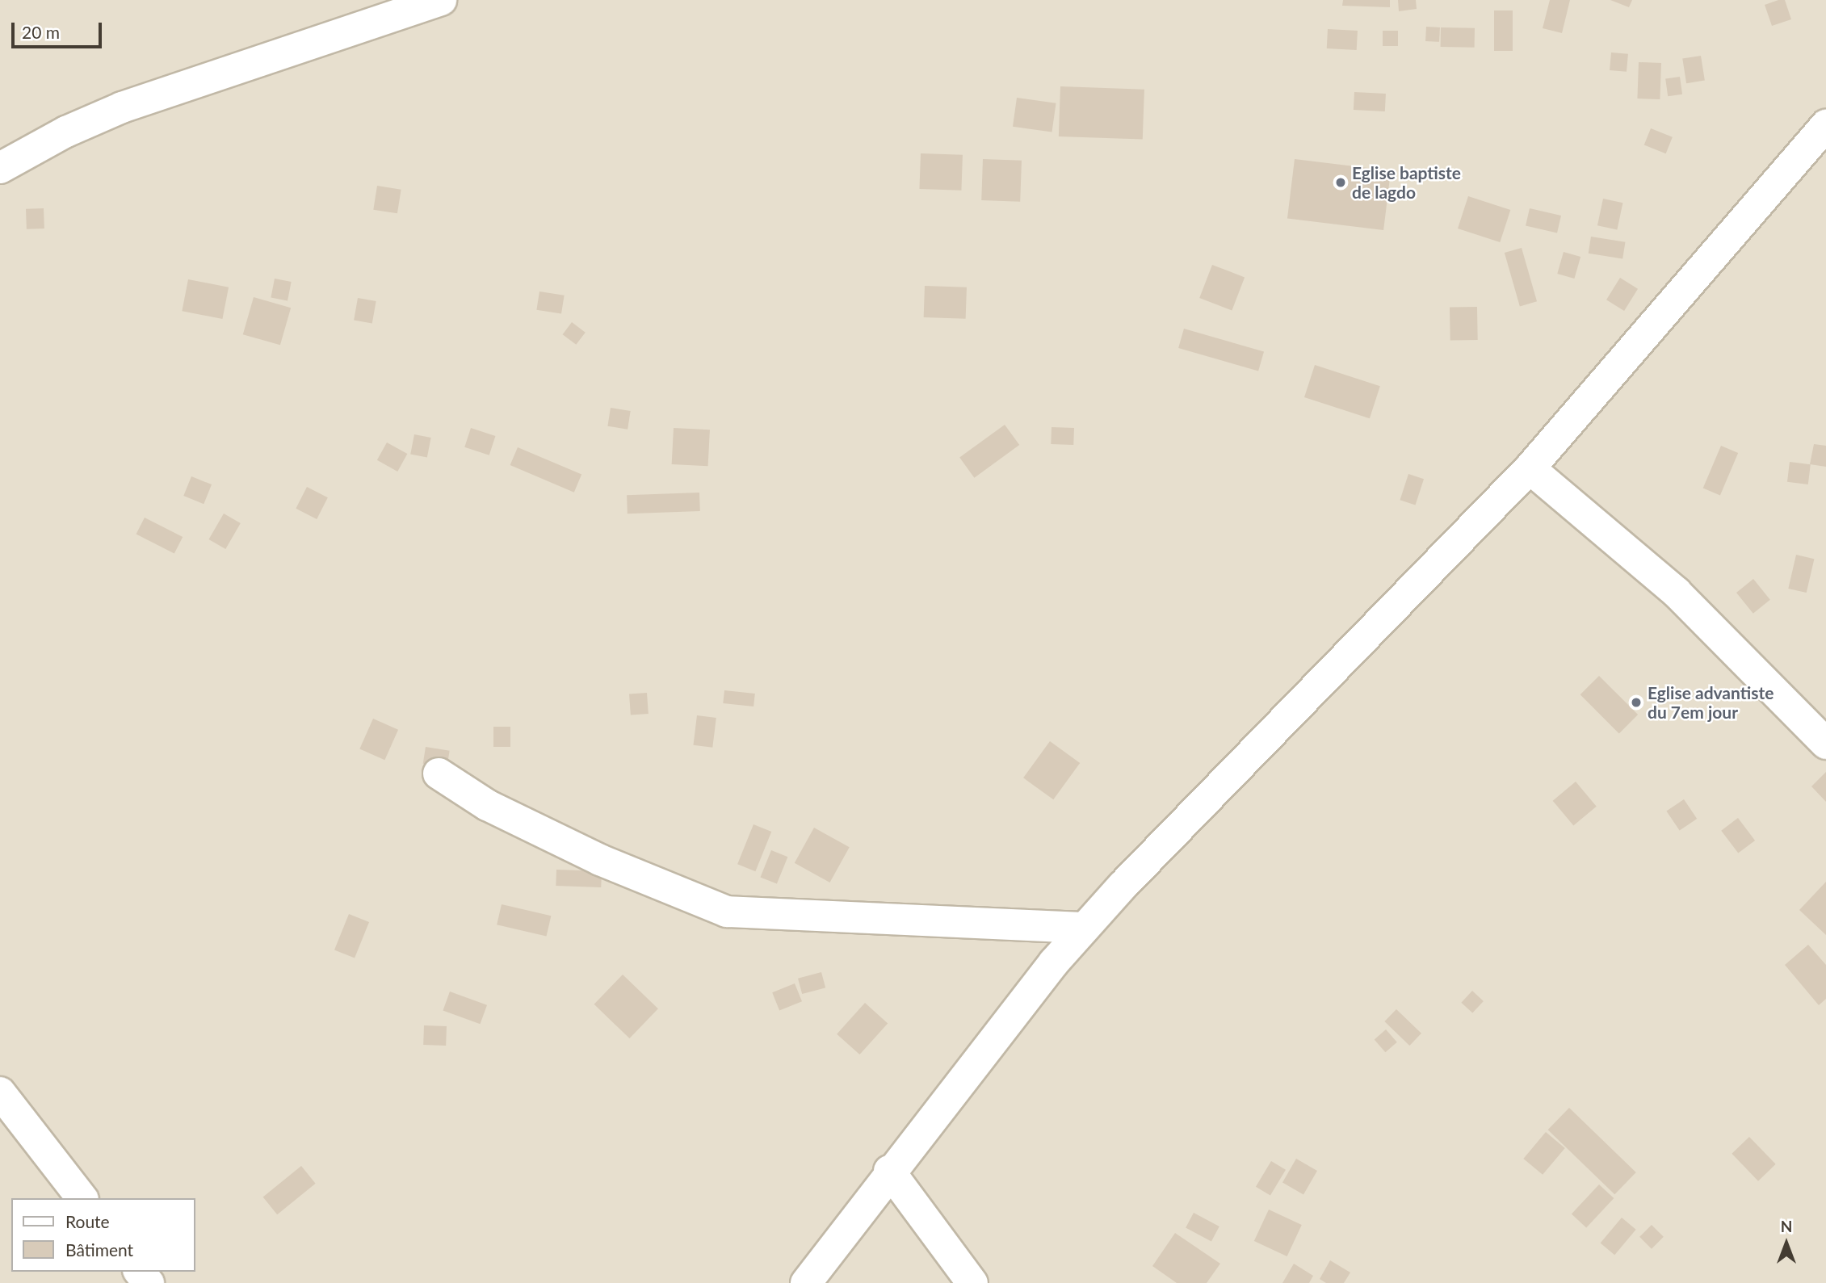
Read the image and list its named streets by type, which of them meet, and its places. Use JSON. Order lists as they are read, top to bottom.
{
  "places": ["Eglise baptiste de lagdo", "Eglise advantiste du 7em jour"],
  "legend": ["Route", "Bâtiment"],
  "scale_bar": "20 m",
  "north": "top"
}
